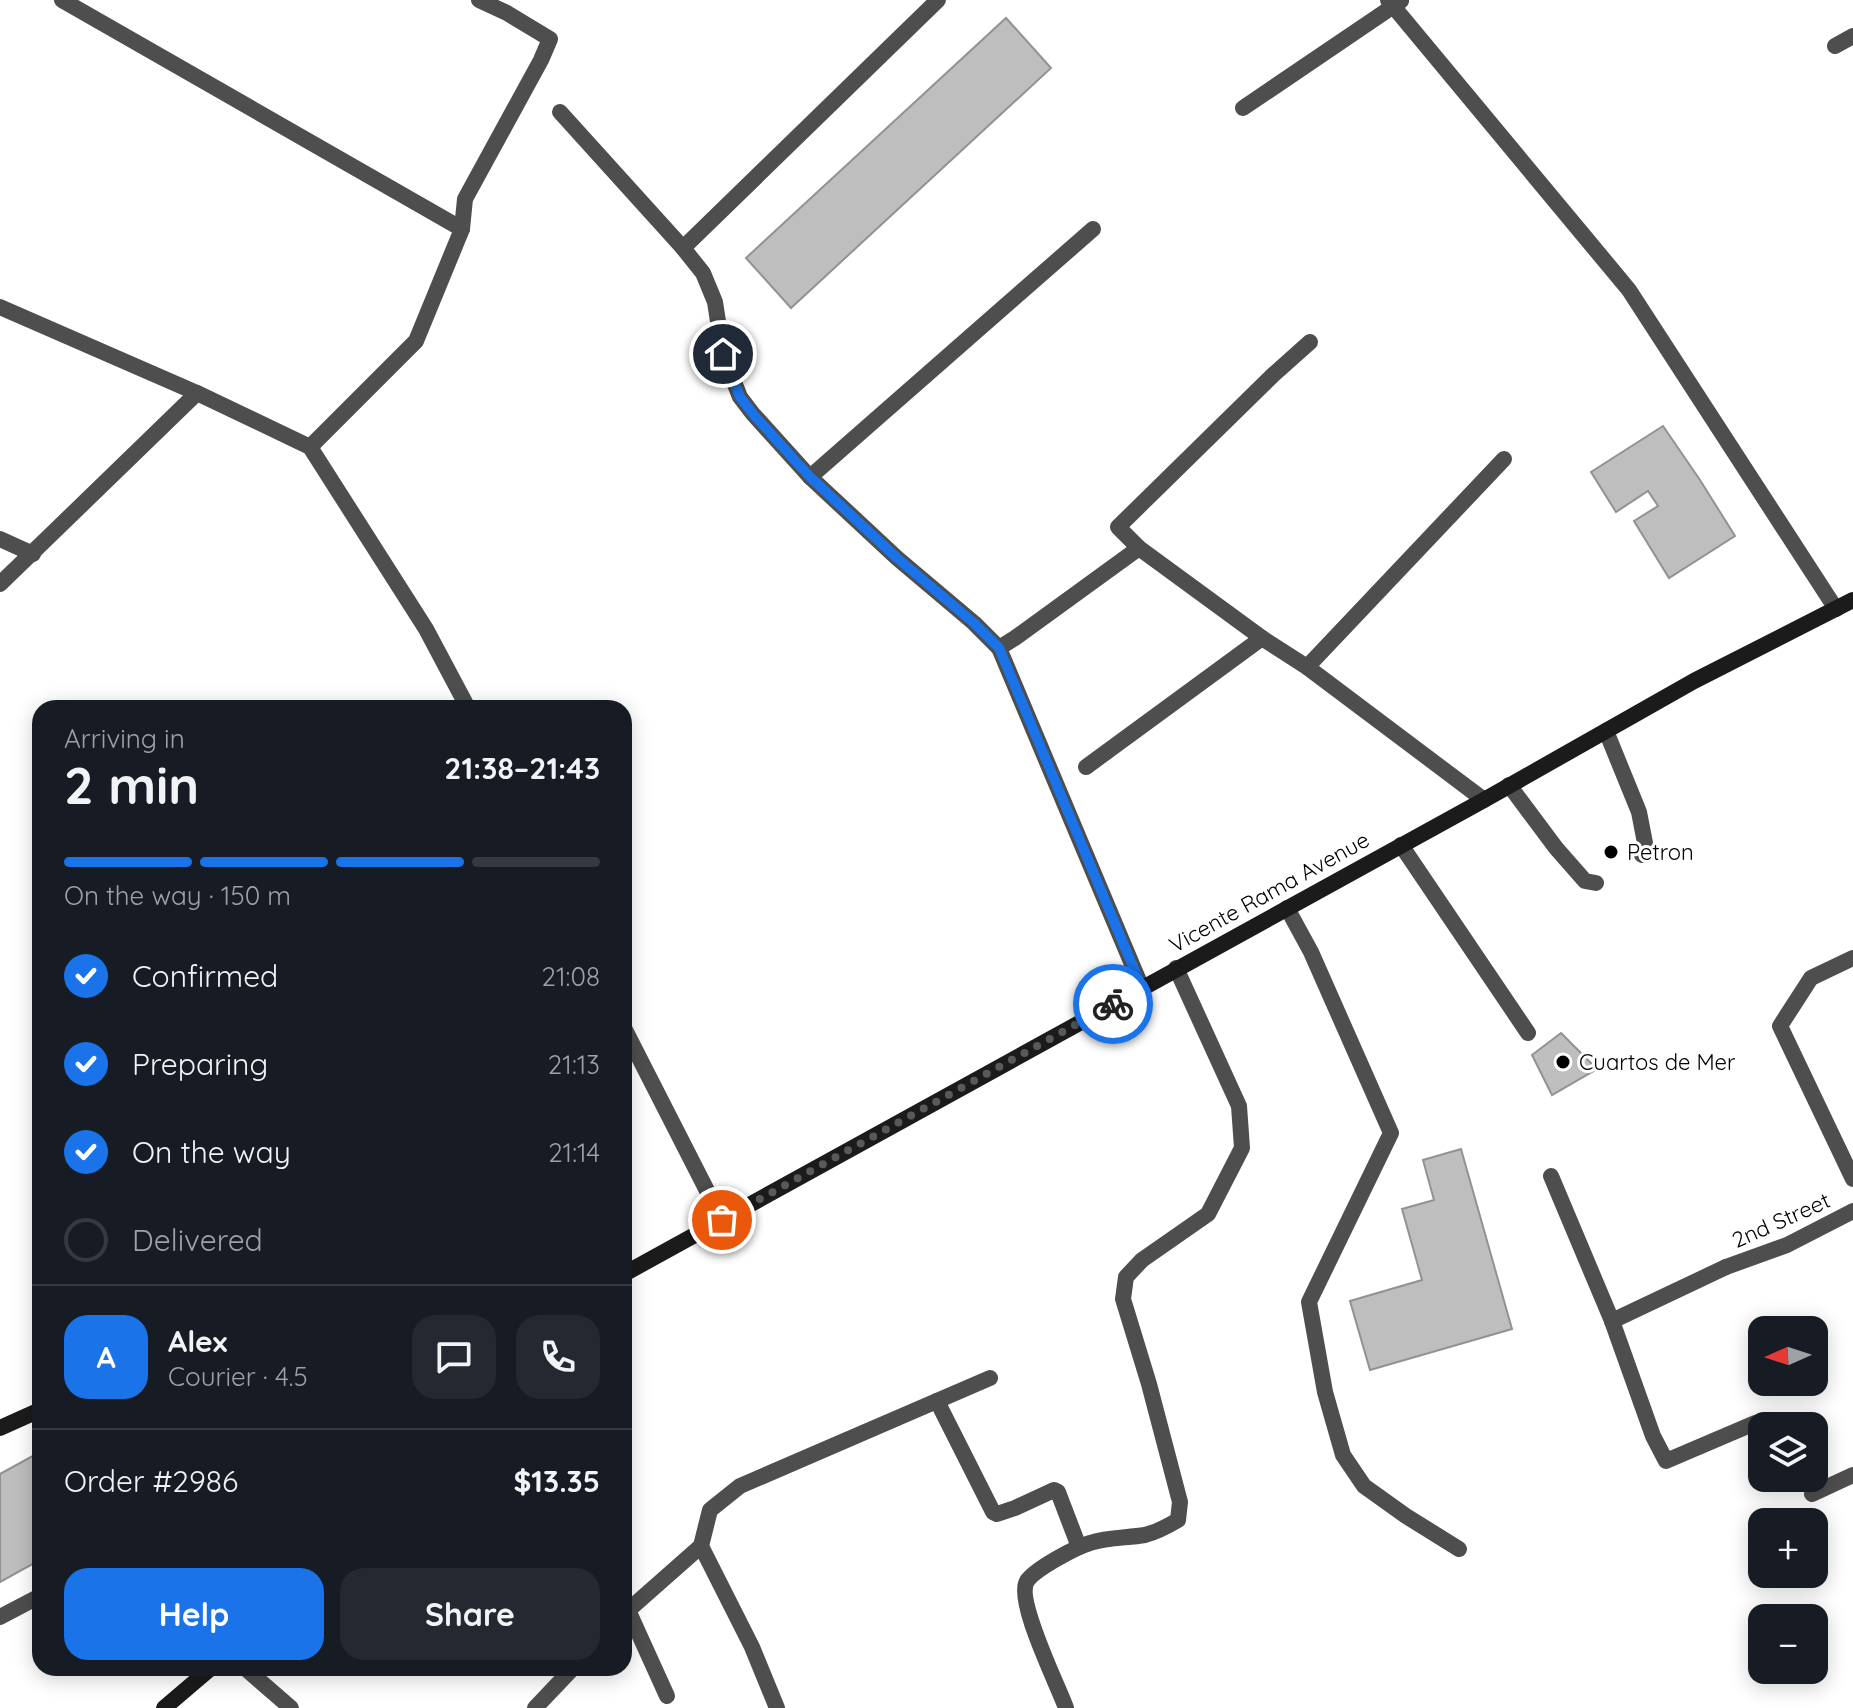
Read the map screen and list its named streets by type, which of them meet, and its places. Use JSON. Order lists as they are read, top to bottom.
{
  "streets": {
    "main road": ["Vicente Rama Avenue"],
    "street": ["2nd Street"]
  },
  "places": ["Petron", "Cuartos de Mer"],
  "north": "left",
  "page": {
    "heading": ["2 min", "Arriving in", "21:38–21:43"],
    "panel": [
      "Alex",
      "Courier · 4.5",
      "Order #2986",
      "$13.35"
    ],
    "bar": "On the way · 150 m",
    "list": [
      ["Confirmed", "21:08"],
      ["Preparing", "21:13"],
      ["On the way", "21:14"],
      "Delivered"
    ],
    "round": "A",
    "map_buttons": ["+", "−"],
    "buttons": ["Help", "Share"]
  }
}
